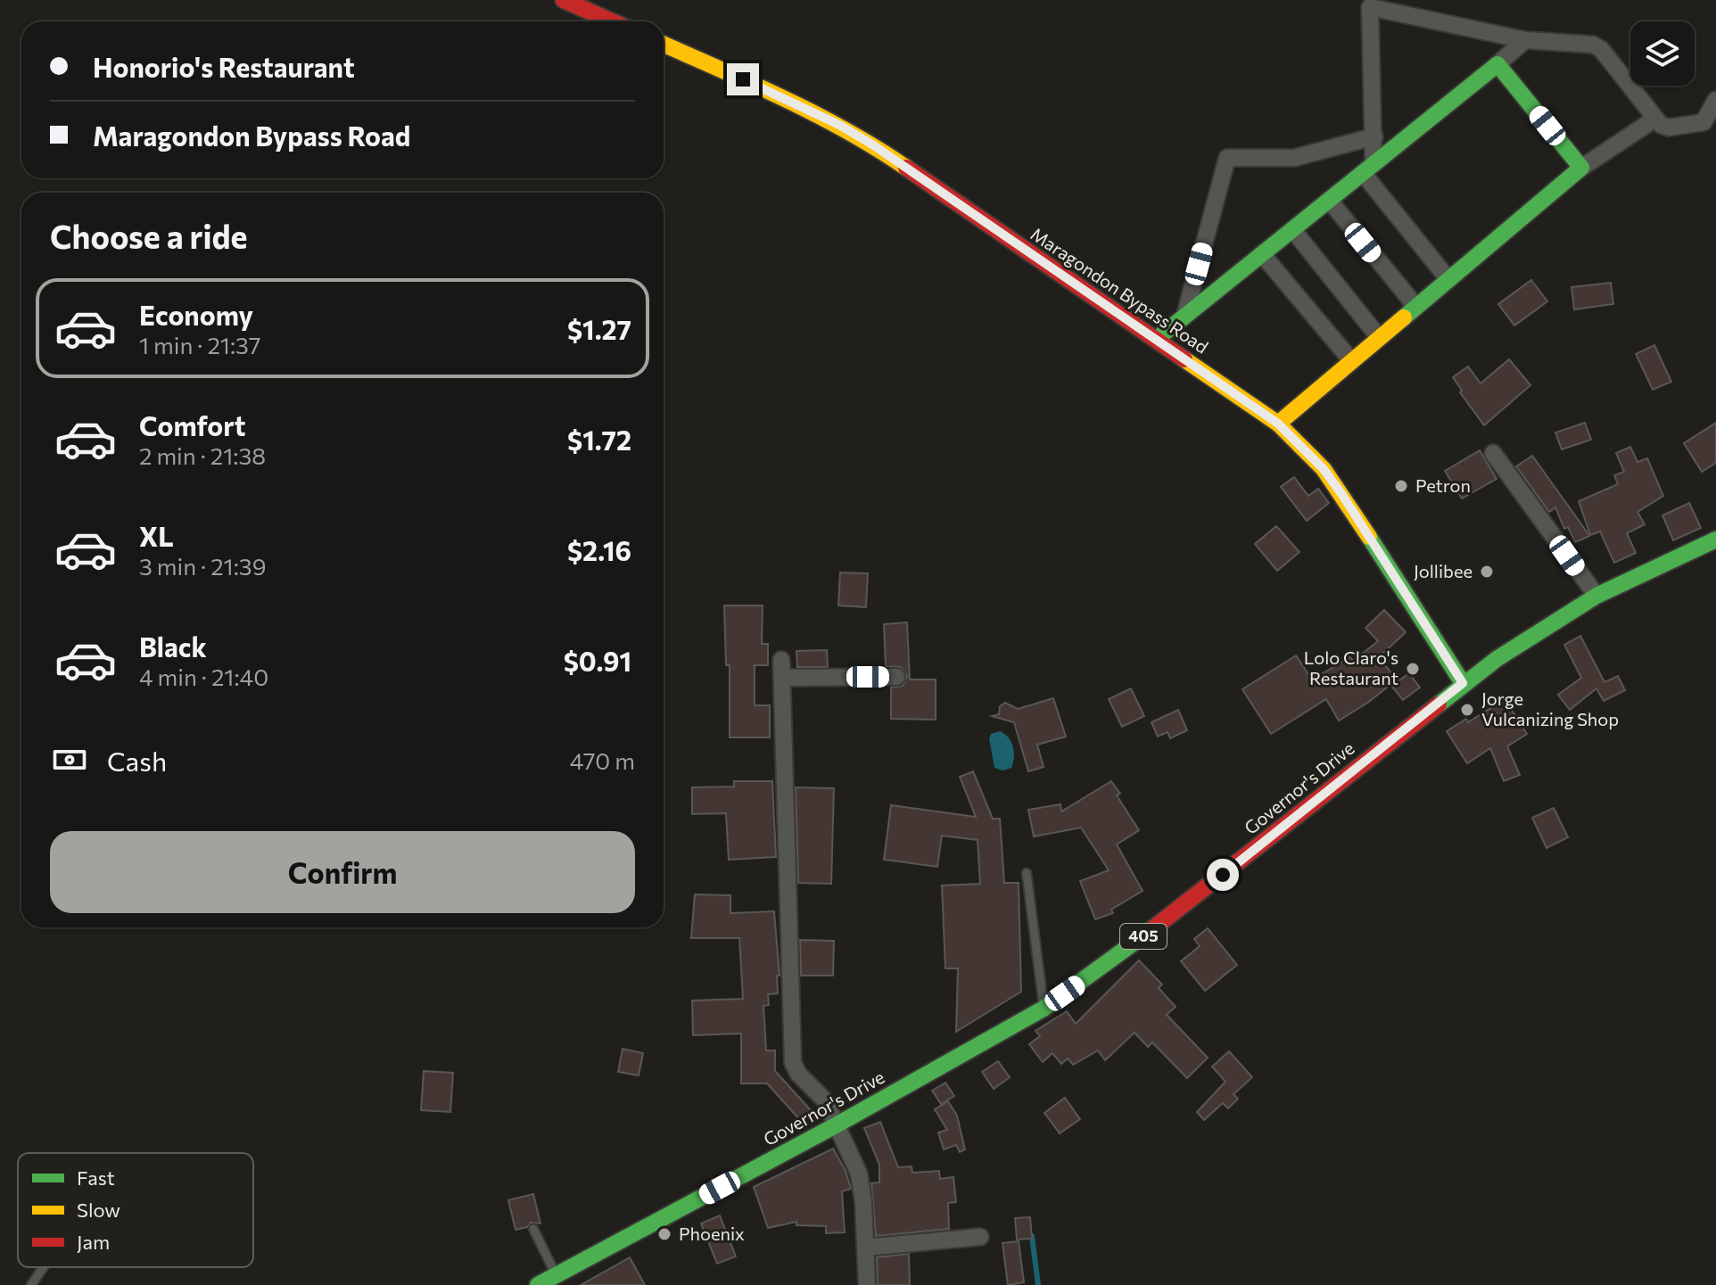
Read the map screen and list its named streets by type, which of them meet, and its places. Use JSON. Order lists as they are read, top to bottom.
{
  "streets": {
    "main road": ["Maragondon Bypass Road", "Governor's Drive", "405"]
  },
  "crossings": [
    ["Maragondon Bypass Road", "Governor's Drive"]
  ],
  "places": [
    "Petron",
    "Jollibee",
    "Lolo Claro's Restaurant",
    "Jorge Vulcanizing Shop",
    "Phoenix"
  ],
  "legend": ["Fast", "Slow", "Jam"],
  "page": {
    "banner": ["Honorio's Restaurant", "Maragondon Bypass Road"],
    "heading": "Choose a ride",
    "list": [
      {
        "name": "Economy",
        "note": "1 min · 21:37",
        "value": "$1.27"
      },
      {
        "name": "Comfort",
        "note": "2 min · 21:38",
        "value": "$1.72"
      },
      {
        "name": "XL",
        "note": "3 min · 21:39",
        "value": "$2.16"
      },
      {
        "name": "Black",
        "note": "4 min · 21:40",
        "value": "$0.91"
      }
    ],
    "pay": ["Cash", "470 m"],
    "buttons": "Confirm"
  }
}
